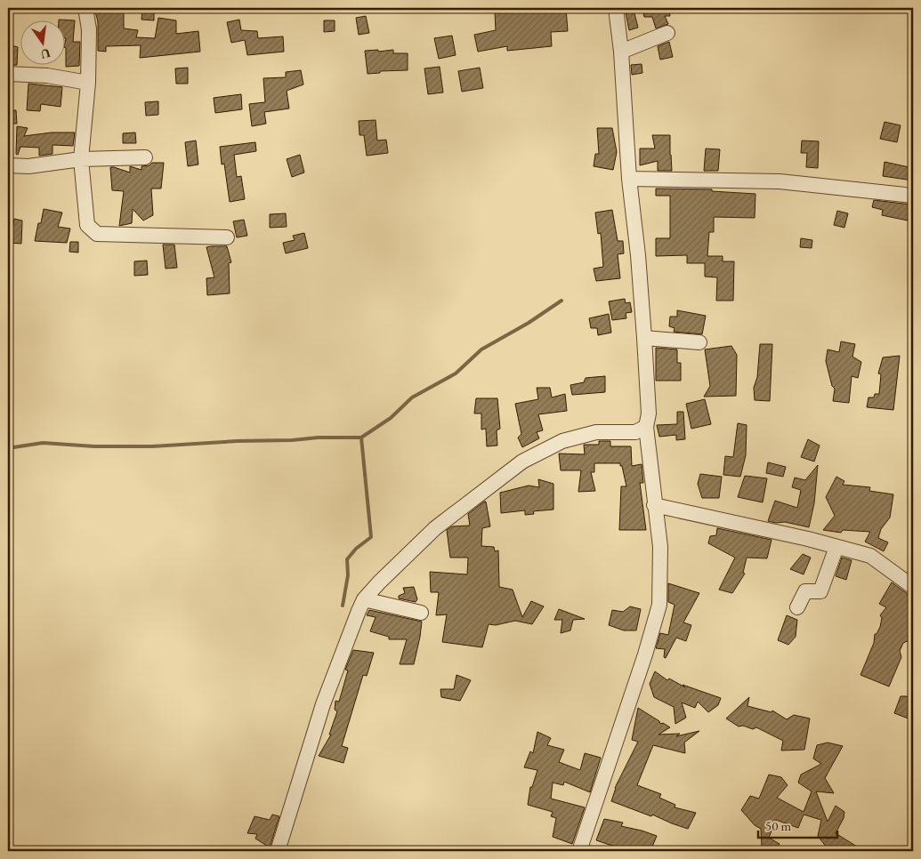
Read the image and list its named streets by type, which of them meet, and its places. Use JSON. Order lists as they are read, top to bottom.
{
  "scale_bar": "50 m",
  "north": "bottom"
}
